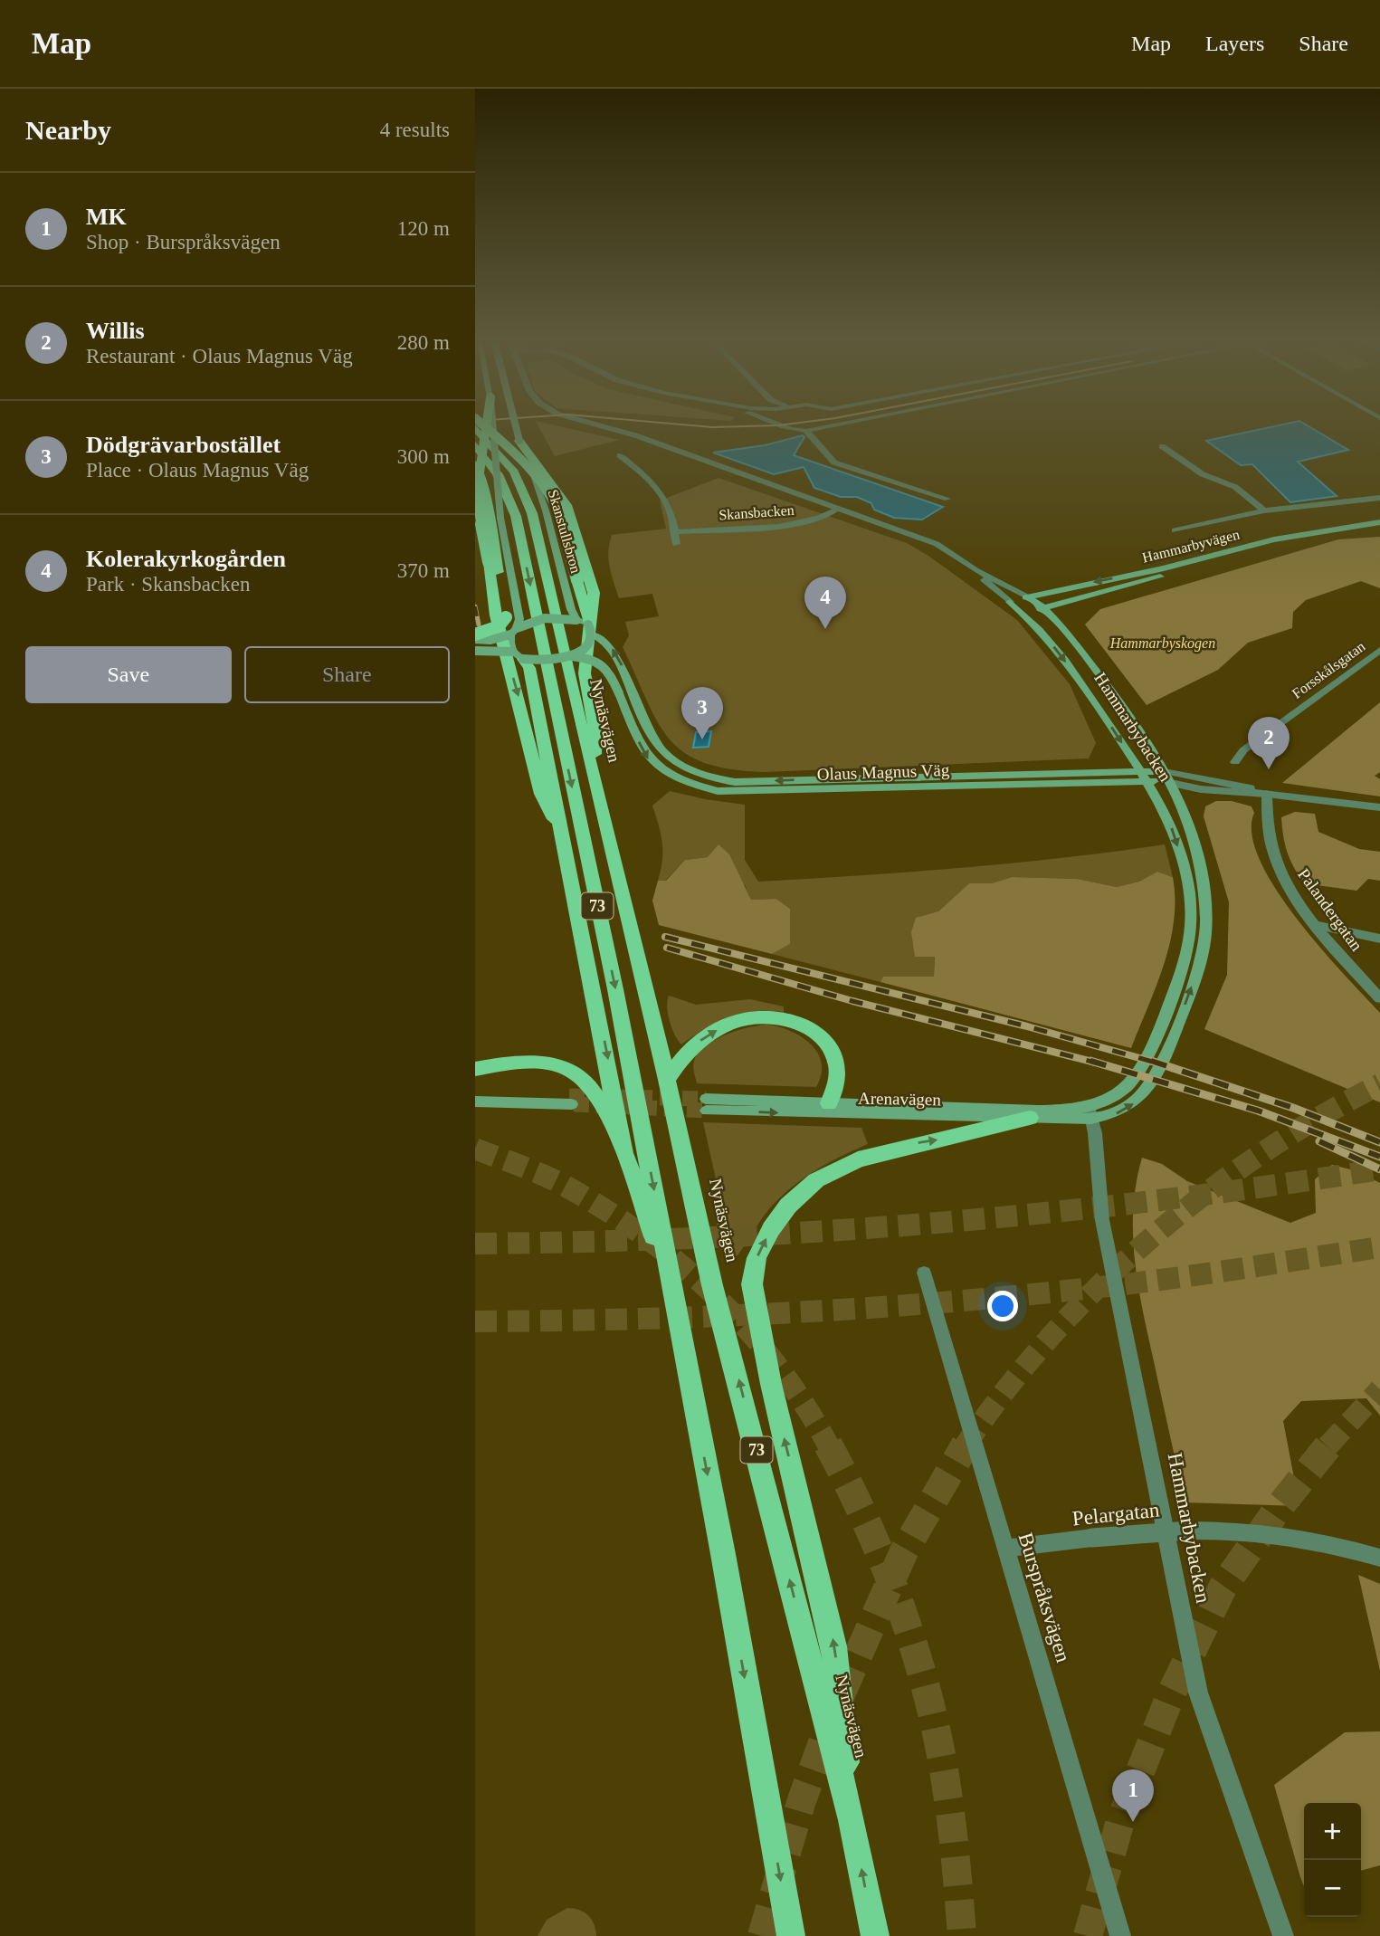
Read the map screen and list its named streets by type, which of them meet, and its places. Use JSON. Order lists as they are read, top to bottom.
{
  "streets": {
    "highway": ["Nynäsvägen", "73"],
    "main road": [
      "Skanstullsbron",
      "Hammarbyvägen",
      "Hammarbybacken",
      "Olaus Magnus Väg",
      "Arenavägen"
    ],
    "street": [
      "Skansbacken",
      "Forsskålsgatan",
      "Palandergatan",
      "Pelargatan",
      "Burspråksvägen"
    ]
  },
  "crossings": [
    ["Skansbacken", "Hammarbybacken"],
    ["Skanstullsbron", "Olaus Magnus Väg"],
    ["Hammarbyvägen", "Hammarbybacken"],
    ["Nynäsvägen", "73"],
    ["Hammarbybacken", "Olaus Magnus Väg"],
    ["Hammarbybacken", "Arenavägen"],
    ["Olaus Magnus Väg", "Palandergatan"],
    ["Pelargatan", "Burspråksvägen"]
  ],
  "parks": ["Hammarbyskogen"],
  "page": {
    "header": "Map",
    "nav": ["Map", "Layers", "Share"],
    "heading": ["Nearby", "4 results"],
    "list": [
      {
        "mark": "1",
        "name": "MK",
        "note": "Shop · Burspråksvägen",
        "value": "120 m"
      },
      {
        "mark": "2",
        "name": "Willis",
        "note": "Restaurant · Olaus Magnus Väg",
        "value": "280 m"
      },
      {
        "mark": "3",
        "name": "Dödgrävarbostället",
        "note": "Place · Olaus Magnus Väg",
        "value": "300 m"
      },
      {
        "mark": "4",
        "name": "Kolerakyrkogården",
        "note": "Park · Skansbacken",
        "value": "370 m"
      }
    ],
    "pins": [
      "4",
      "3",
      "2",
      "1"
    ],
    "buttons": ["Save", "Share"],
    "map_buttons": ["+", "−"]
  }
}
